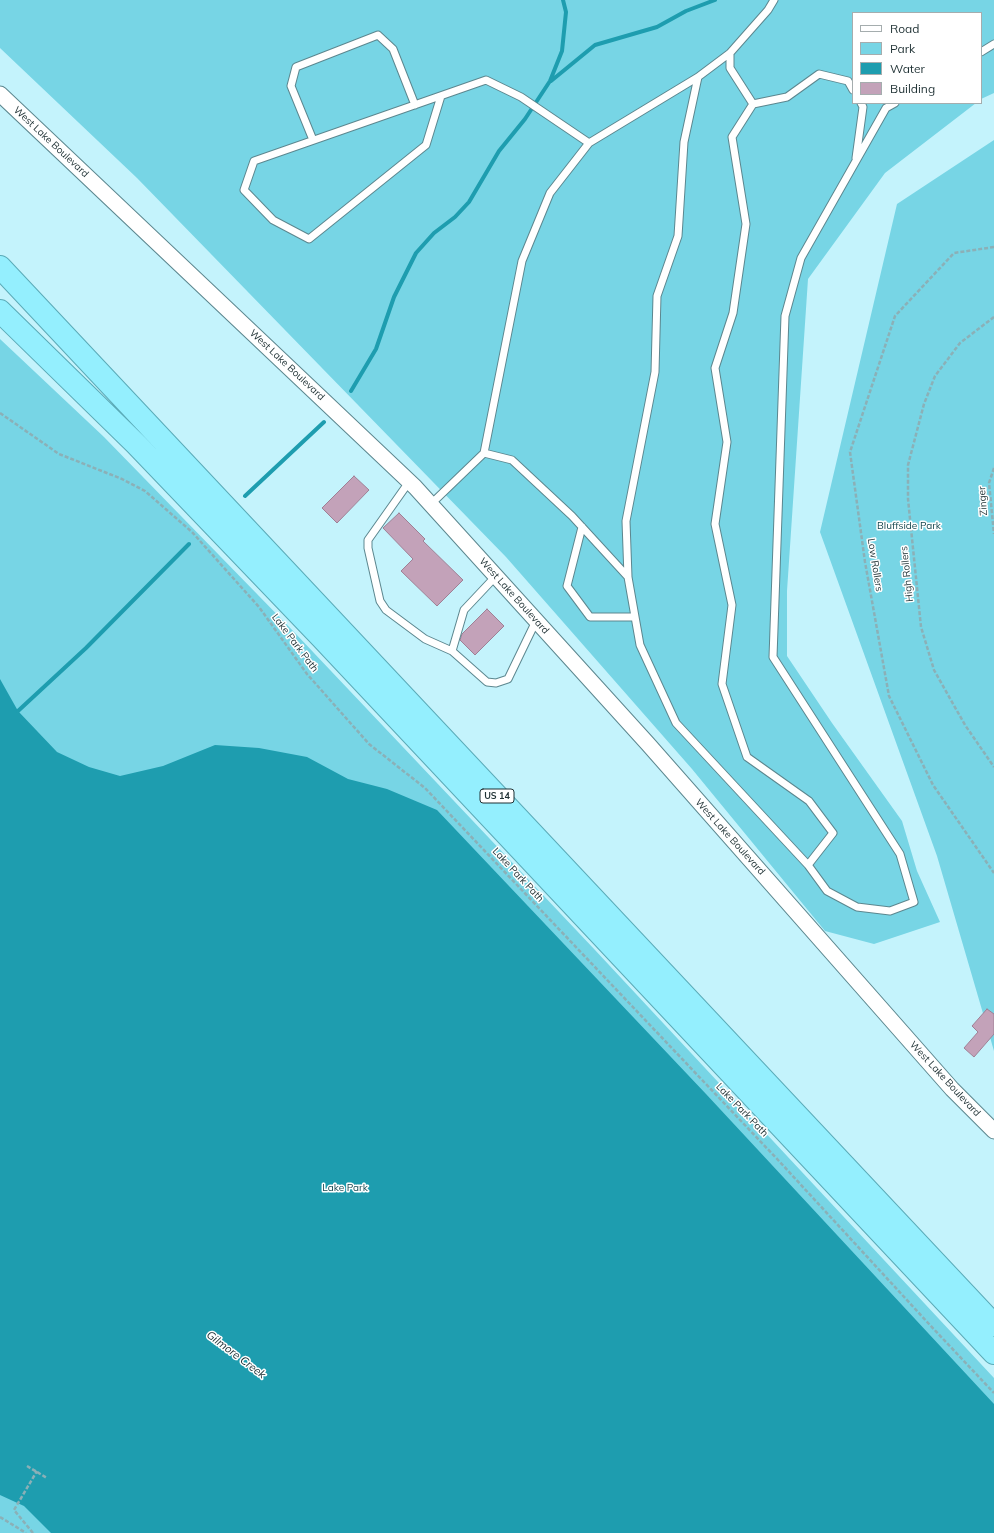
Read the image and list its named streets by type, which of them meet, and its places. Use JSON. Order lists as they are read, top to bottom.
{
  "streets": {
    "highway": ["US 14"],
    "street": ["West Lake Boulevard"],
    "path": [
      "Zinger",
      "Low Rollers",
      "High Rollers",
      "Lake Park Path"
    ]
  },
  "water": ["Gilmore Creek"],
  "parks": ["Bluffside Park", "Lake Park"],
  "legend": [
    "Road",
    "Park",
    "Water",
    "Building"
  ]
}
